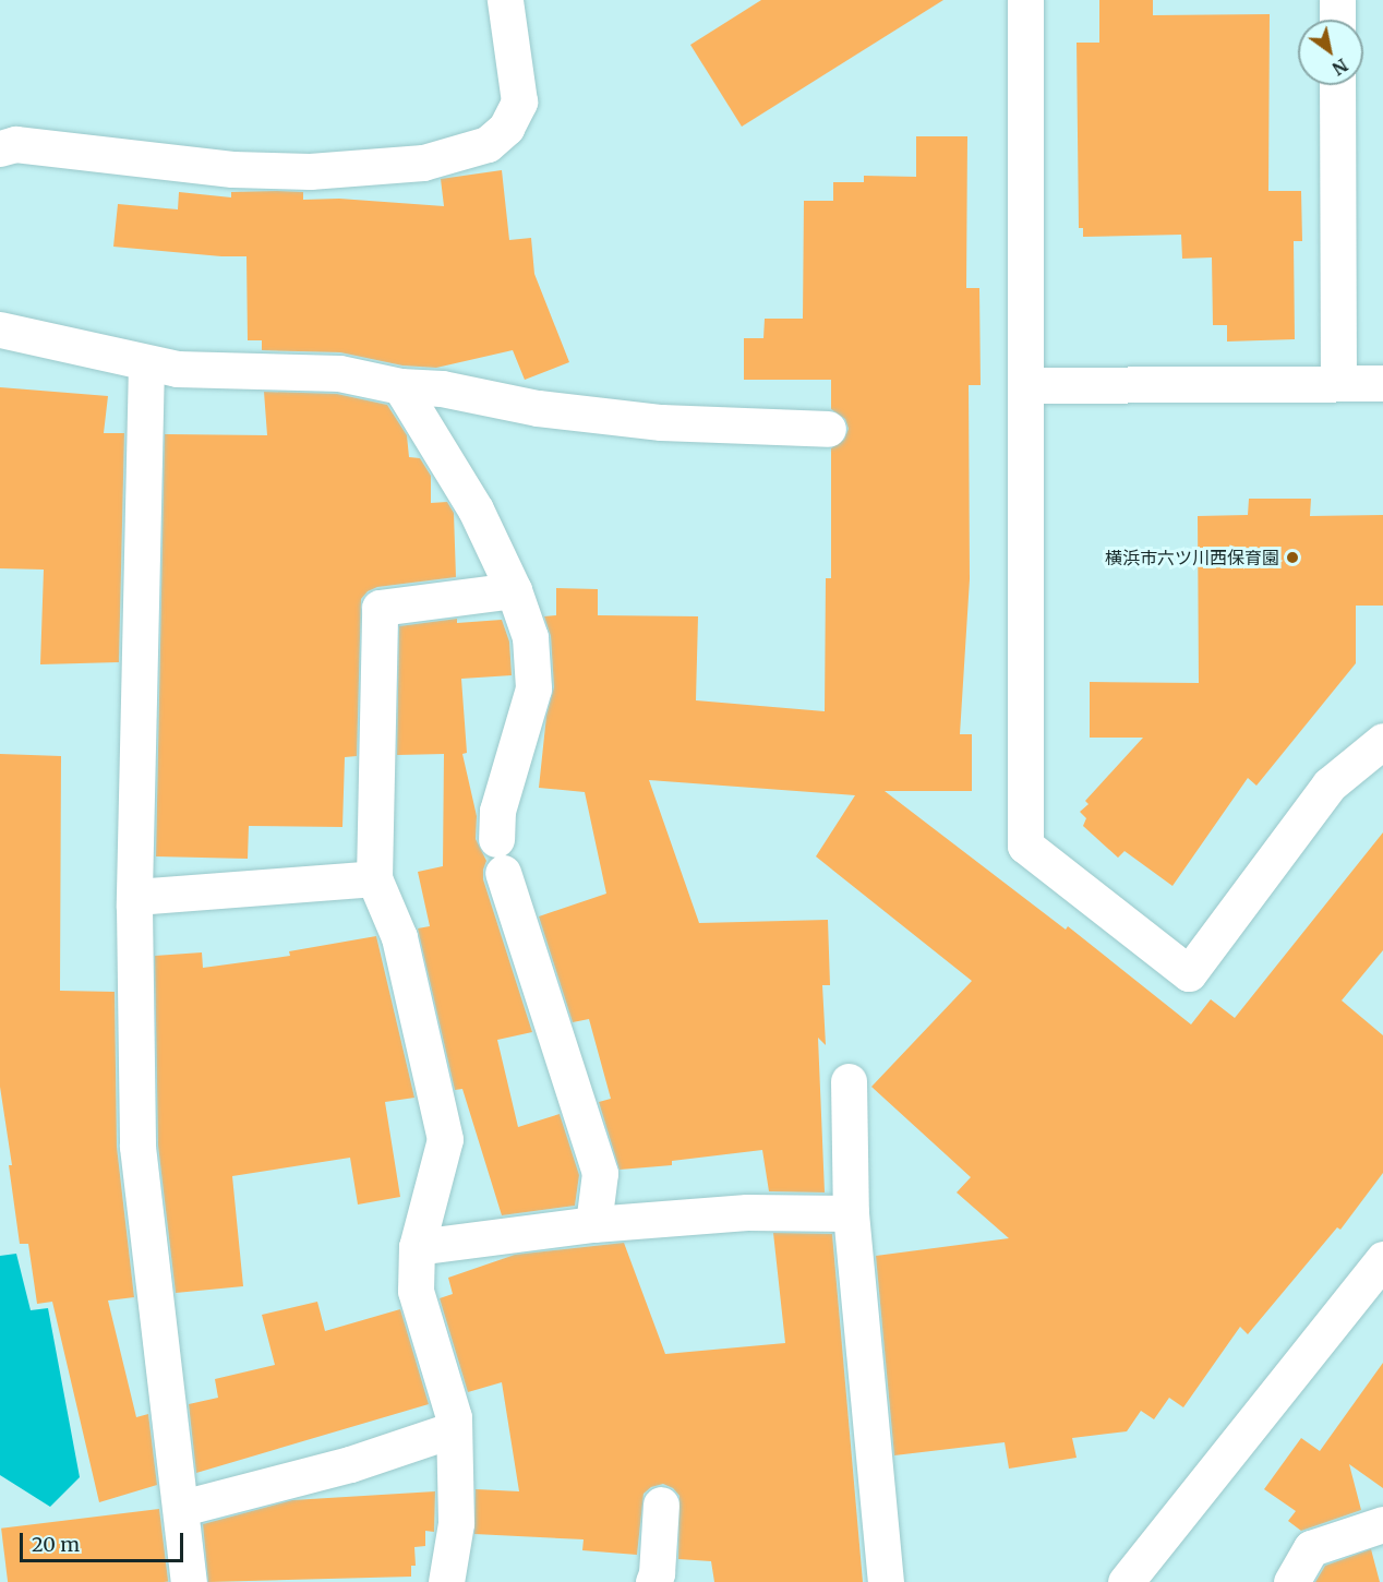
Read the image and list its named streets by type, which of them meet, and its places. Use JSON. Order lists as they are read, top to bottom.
{
  "places": ["横浜市六ツ川西保育園"],
  "scale_bar": "20 m",
  "north": "bottom right"
}
